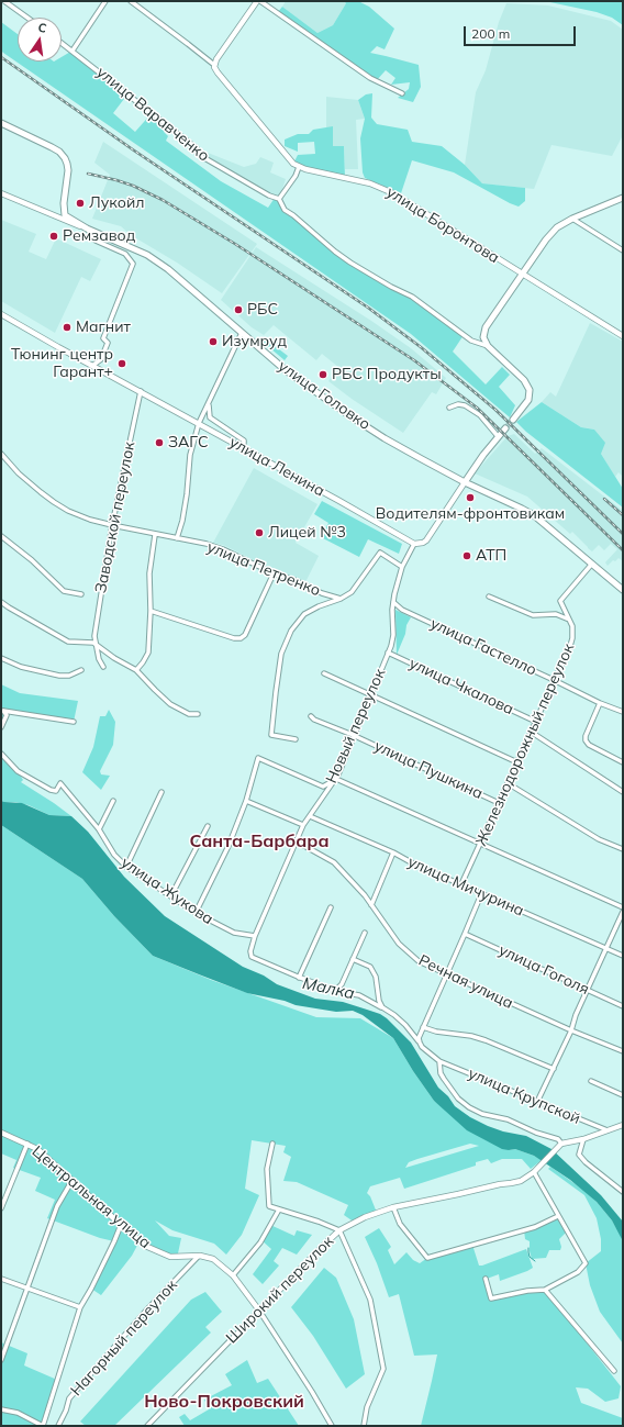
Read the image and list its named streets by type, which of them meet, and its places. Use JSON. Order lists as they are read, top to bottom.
{
  "streets": {
    "main road": ["улица Головко"],
    "street": [
      "улица Варавченко",
      "улица Боронтова",
      "улица Ленина",
      "Заводской переулок",
      "улица Петренко",
      "улица Гастелло",
      "улица Чкалова",
      "Новый переулок",
      "Железнодорожный переулок",
      "улица Пушкина",
      "улица Мичурина",
      "улица Жукова",
      "улица Гоголя",
      "Речная улица",
      "улица Крупской",
      "Центральная улица",
      "Широкий переулок",
      "Нагорный переулок"
    ]
  },
  "crossings": [
    ["улица Головко", "Железнодорожный переулок"],
    ["улица Ленина", "Заводской переулок"],
    ["улица Ленина", "Новый переулок"],
    ["Заводской переулок", "улица Петренко"],
    ["улица Гастелло", "Новый переулок"],
    ["улица Гастелло", "Железнодорожный переулок"],
    ["улица Чкалова", "Новый переулок"],
    ["улица Чкалова", "Железнодорожный переулок"],
    ["Новый переулок", "улица Пушкина"],
    ["Новый переулок", "улица Мичурина"],
    ["Новый переулок", "улица Жукова"],
    ["Новый переулок", "Речная улица"],
    ["Новый переулок", "улица Крупской"],
    ["Железнодорожный переулок", "улица Пушкина"],
    ["Железнодорожный переулок", "улица Мичурина"],
    ["Центральная улица", "Нагорный переулок"]
  ],
  "districts": ["Санта-Барбара", "Ново-Покровский"],
  "water": ["Малка"],
  "places": [
    "Лукойл",
    "Ремзавод",
    "РБС",
    "Магнит",
    "Изумруд",
    "Тюнинг центр Гарант+",
    "РБС Продукты",
    "ЗАГС",
    "Водителям-фронтовикам",
    "Лицей №3",
    "АТП"
  ],
  "scale_bar": "200 m",
  "north": "top"
}
